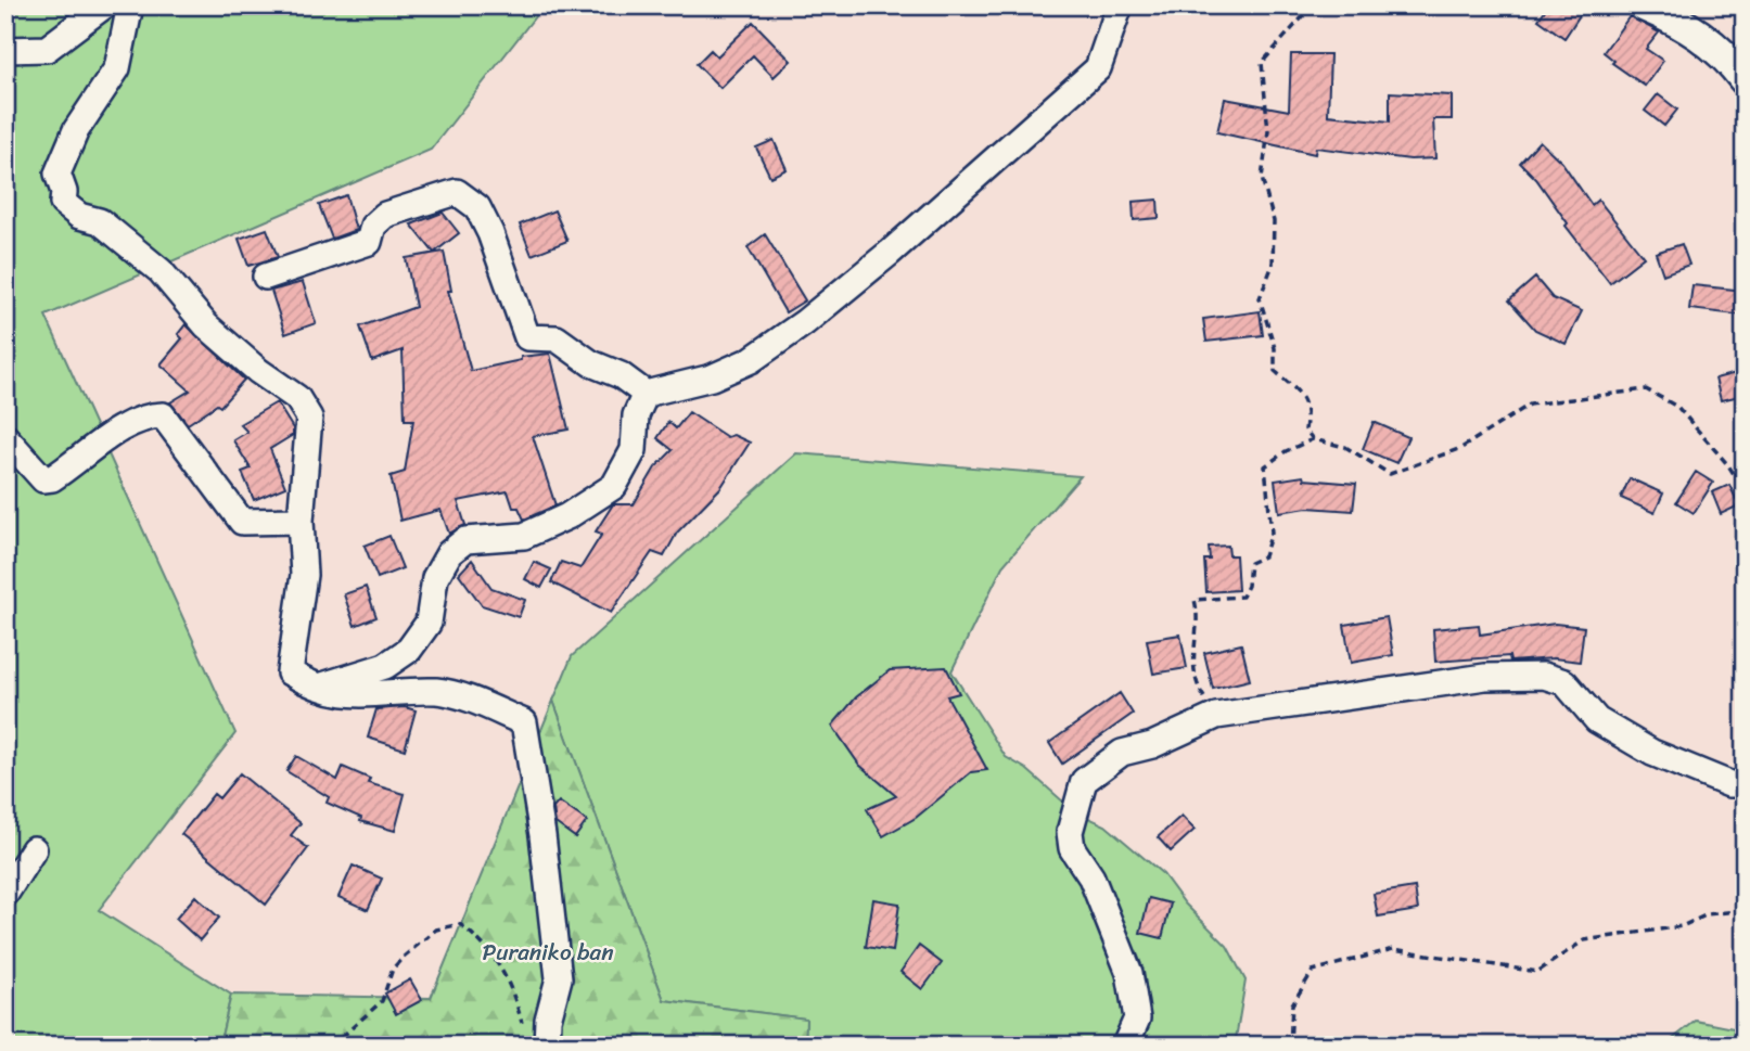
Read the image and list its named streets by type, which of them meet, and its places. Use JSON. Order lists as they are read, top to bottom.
{
  "parks": ["Puraniko ban"]
}
